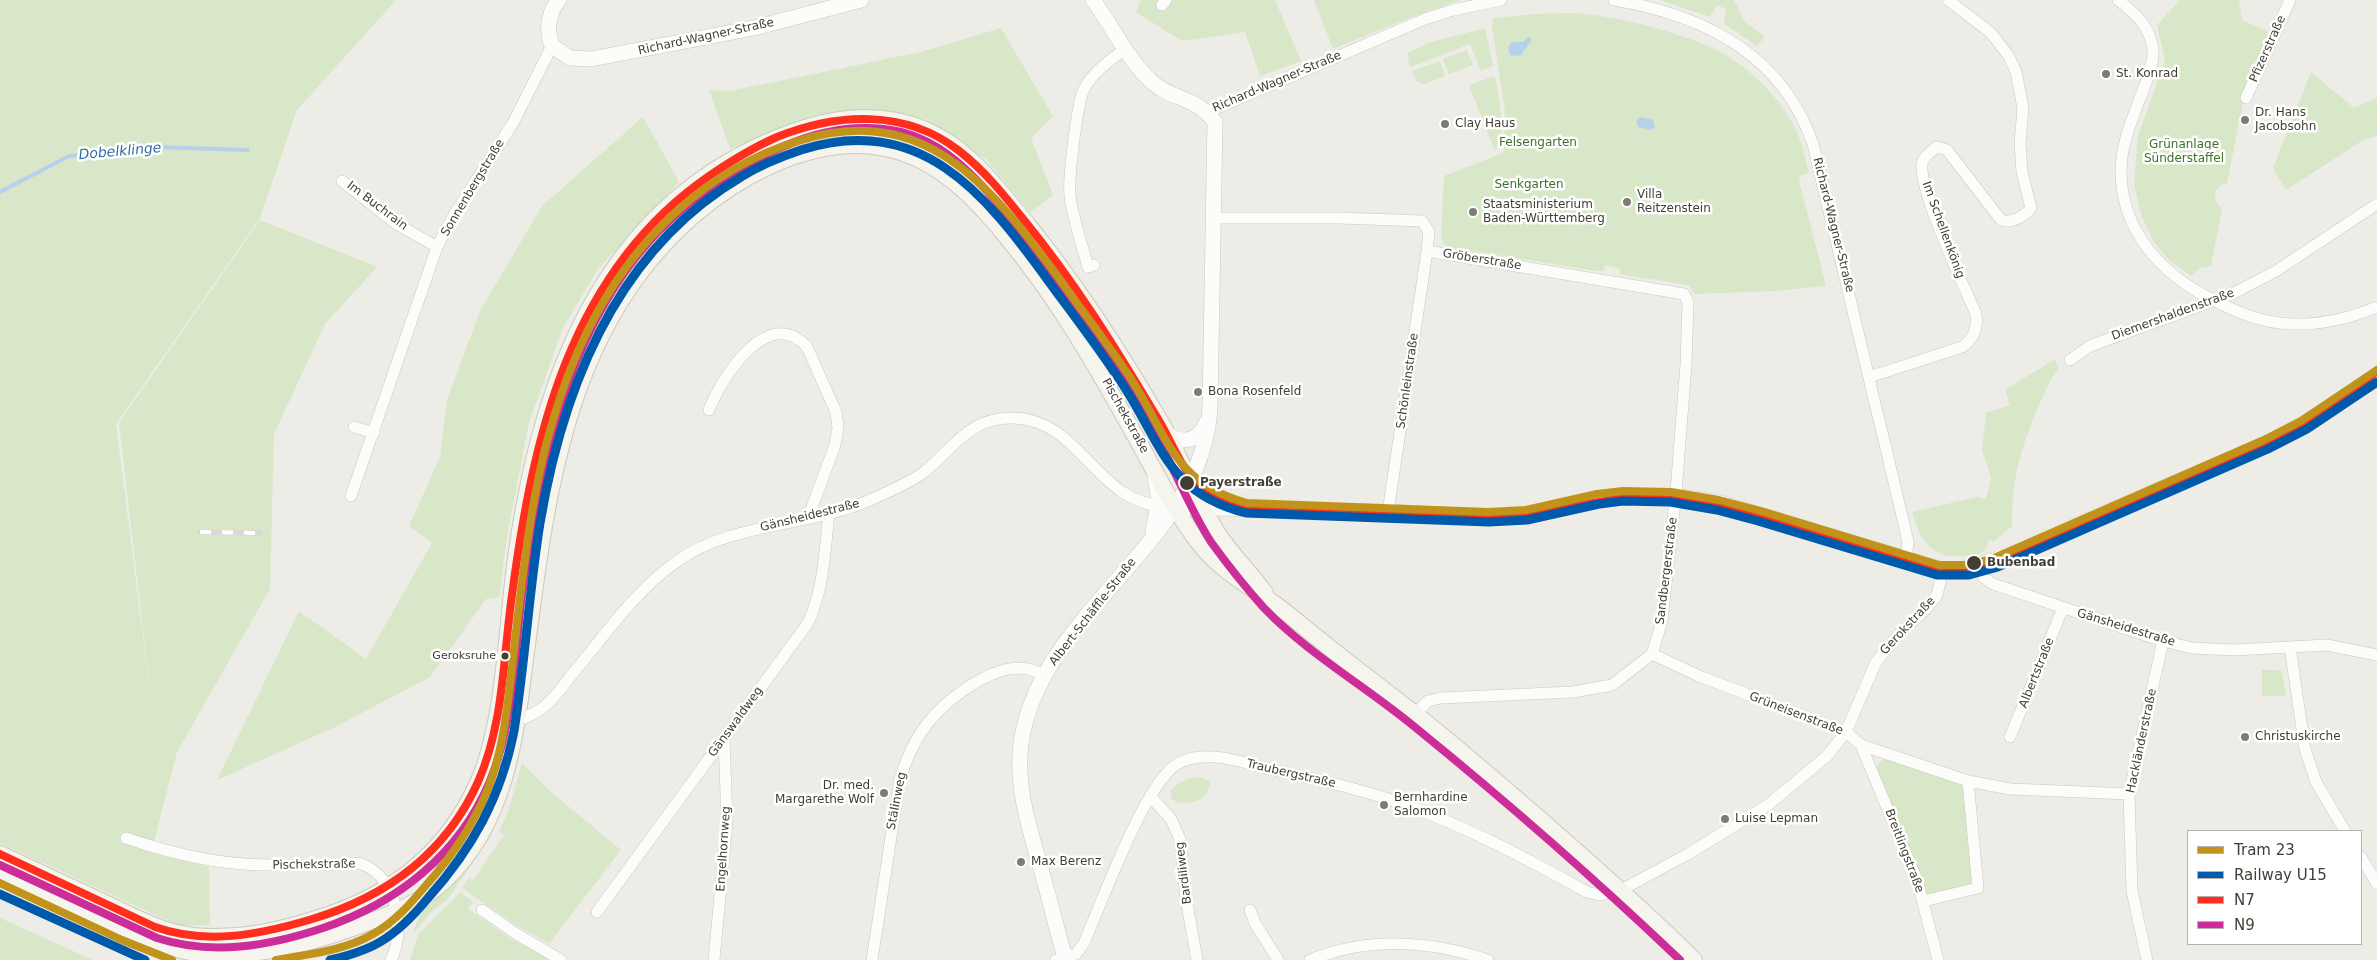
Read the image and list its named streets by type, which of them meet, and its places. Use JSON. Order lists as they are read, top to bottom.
{
  "streets": {
    "main road": ["Pischekstraße"],
    "street": [
      "Richard-Wagner-Straße",
      "Pfizerstraße",
      "Sonnenbergstraße",
      "Im Buchrain",
      "Im Schellenkönig",
      "Gröberstraße",
      "Diemershaldenstraße",
      "Schönleinstraße",
      "Gänsheidestraße",
      "Sandbergerstraße",
      "Albert-Schäffle-Straße",
      "Gerokstraße",
      "Albertstraße",
      "Grüneisenstraße",
      "Gänswaldweg",
      "Hackländerstraße",
      "Traubergstraße",
      "Stälinweg",
      "Engelhornweg",
      "Breitlingstraße",
      "Bardiliweg"
    ]
  },
  "crossings": [
    ["Richard-Wagner-Straße", "Sonnenbergstraße"],
    ["Richard-Wagner-Straße", "Im Schellenkönig"],
    ["Richard-Wagner-Straße", "Gänsheidestraße"],
    ["Sonnenbergstraße", "Im Buchrain"],
    ["Gröberstraße", "Schönleinstraße"],
    ["Gröberstraße", "Sandbergerstraße"],
    ["Schönleinstraße", "Gänsheidestraße"],
    ["Pischekstraße", "Gänsheidestraße"],
    ["Pischekstraße", "Albert-Schäffle-Straße"],
    ["Gänsheidestraße", "Sandbergerstraße"],
    ["Gänsheidestraße", "Albert-Schäffle-Straße"],
    ["Gänsheidestraße", "Gerokstraße"],
    ["Gänsheidestraße", "Albertstraße"],
    ["Gänsheidestraße", "Gänswaldweg"],
    ["Gänsheidestraße", "Hackländerstraße"],
    ["Sandbergerstraße", "Grüneisenstraße"],
    ["Albert-Schäffle-Straße", "Traubergstraße"],
    ["Albert-Schäffle-Straße", "Stälinweg"],
    ["Gerokstraße", "Grüneisenstraße"],
    ["Gerokstraße", "Traubergstraße"],
    ["Grüneisenstraße", "Hackländerstraße"],
    ["Grüneisenstraße", "Breitlingstraße"],
    ["Gänswaldweg", "Engelhornweg"],
    ["Traubergstraße", "Bardiliweg"]
  ],
  "water": ["Dobelklinge"],
  "parks": ["Felsengarten", "Grünanlage Sünderstaffel", "Senkgarten"],
  "places": [
    "St. Konrad",
    "Dr. Hans Jacobsohn",
    "Clay Haus",
    "Villa Reitzenstein",
    "Staatsministerium Baden-Württemberg",
    "Bona Rosenfeld",
    "Payerstraße",
    "Bubenbad",
    "Geroksruhe",
    "Christuskirche",
    "Dr. med. Margarethe Wolf",
    "Bernhardine Salomon",
    "Luise Lepman",
    "Max Berenz"
  ],
  "lines": [
    "transit line N7",
    "transit line N9",
    "tram line 23",
    "rail line U15"
  ],
  "legend": [
    "Tram 23",
    "Railway U15",
    "N7",
    "N9"
  ]
}
